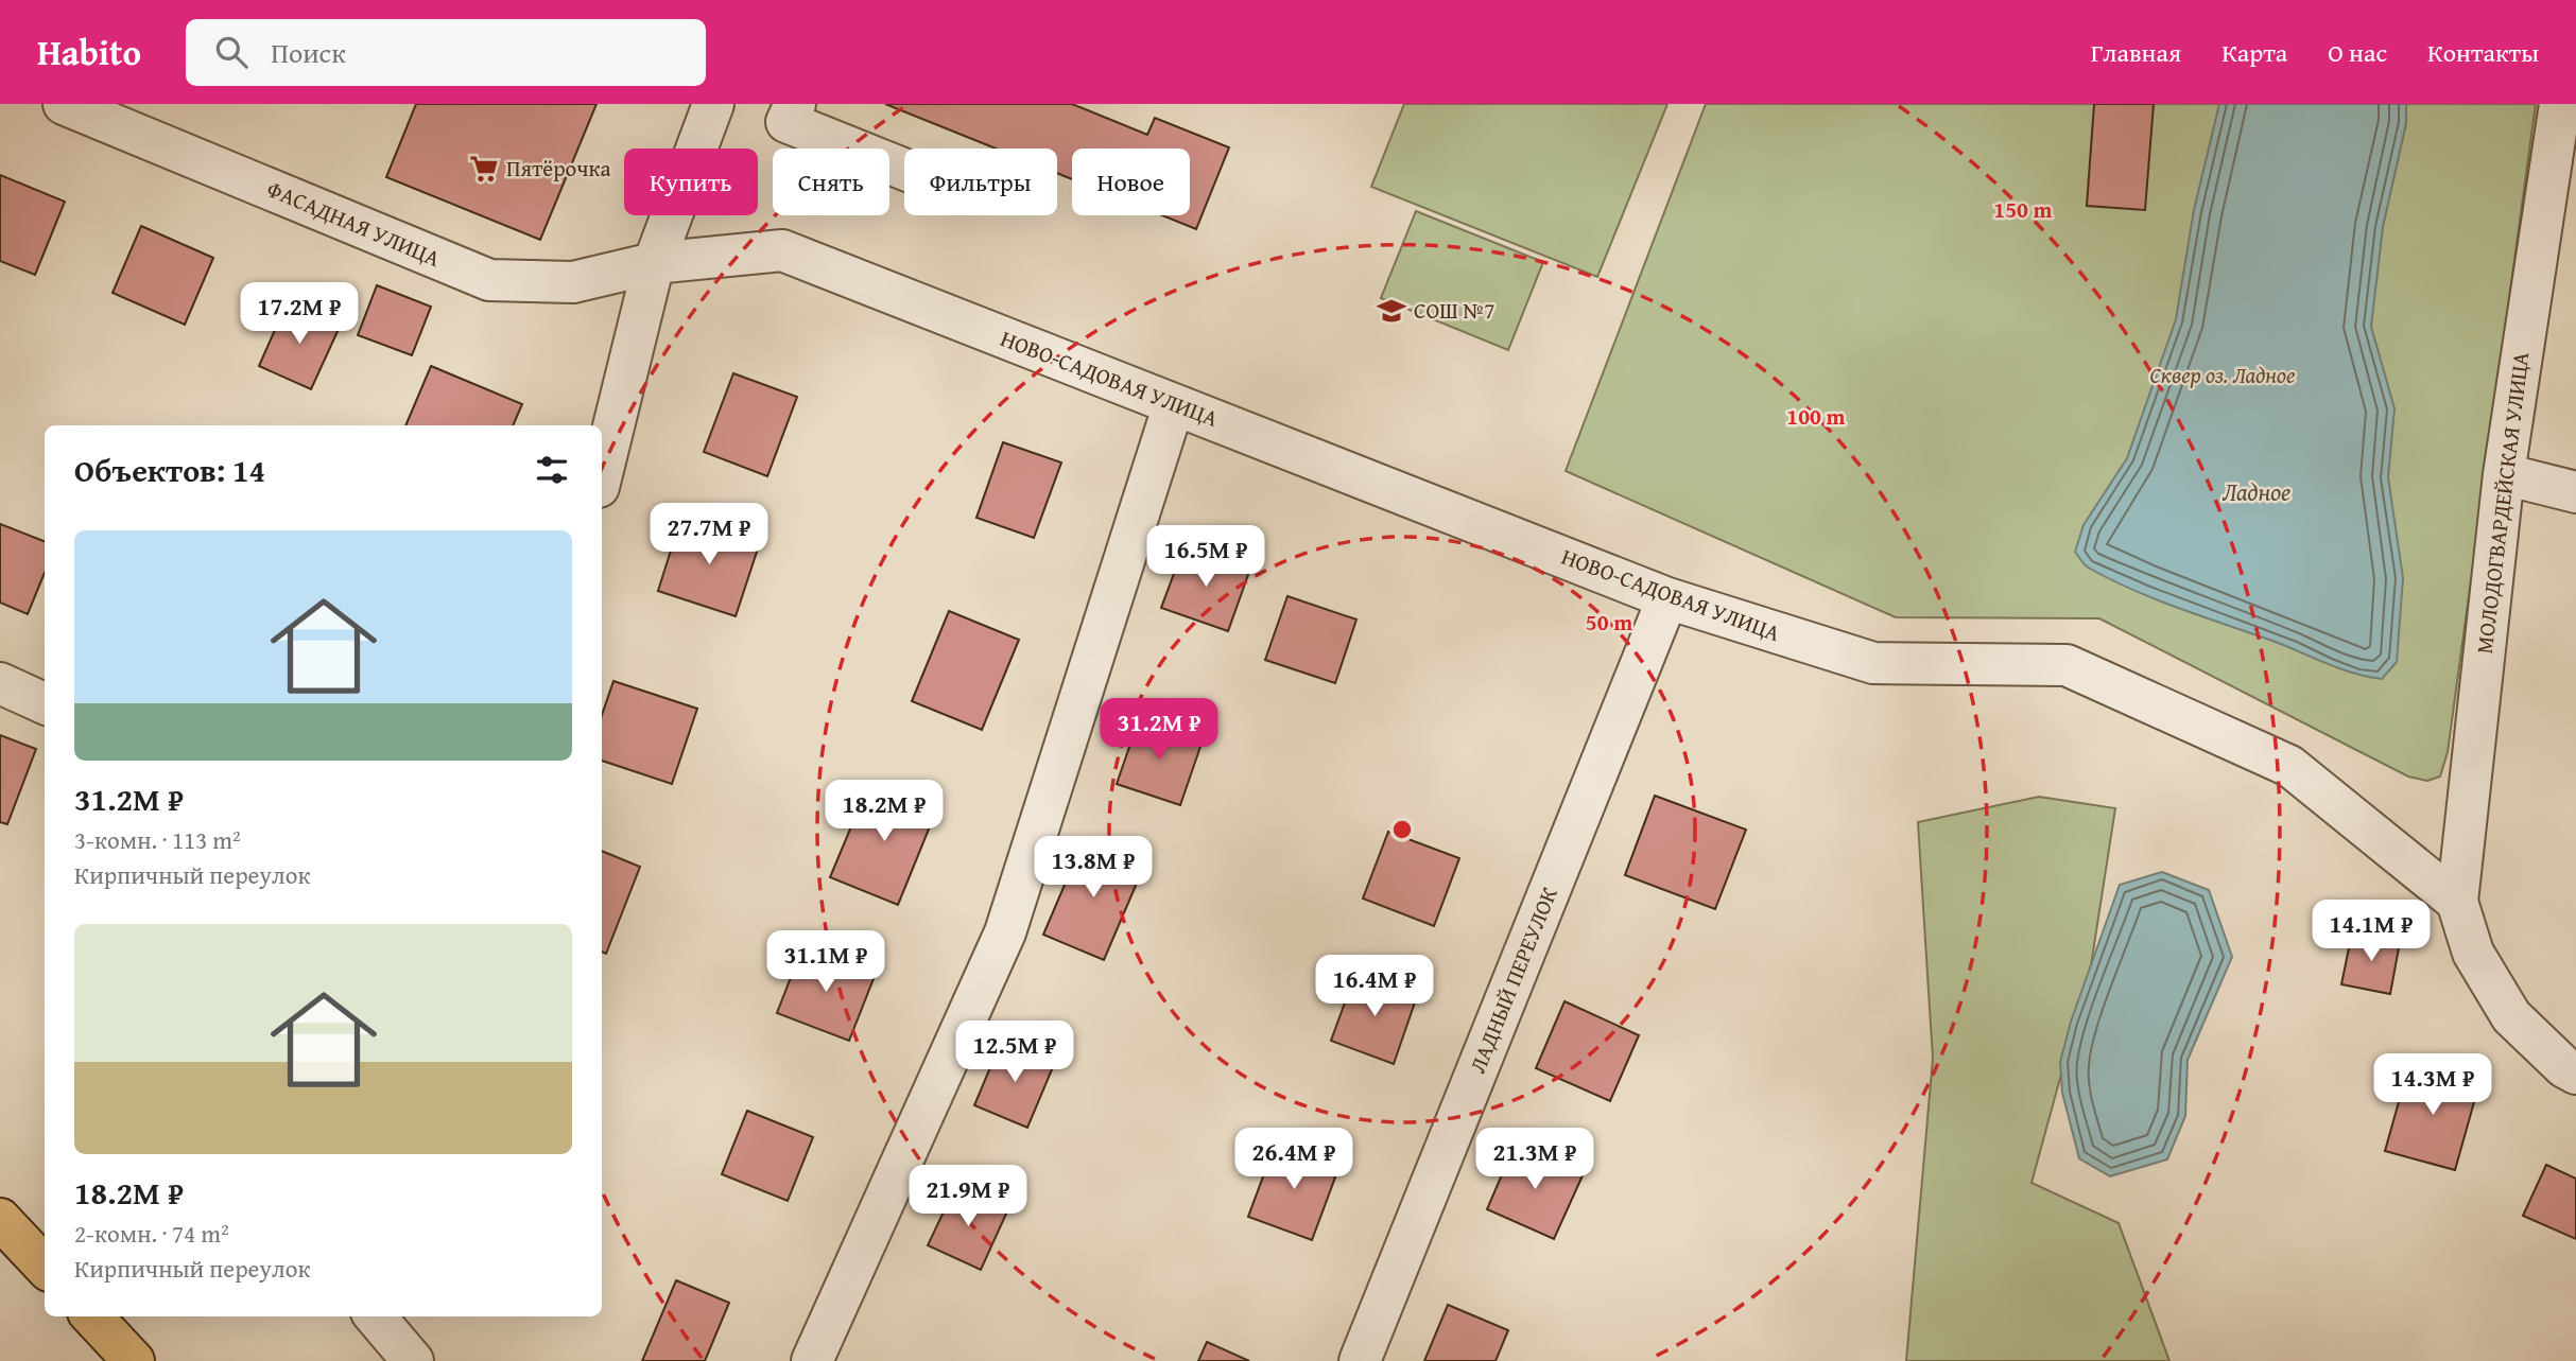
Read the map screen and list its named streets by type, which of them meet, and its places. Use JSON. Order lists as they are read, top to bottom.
{
  "streets": {
    "street": [
      "ФАСАДНАЯ УЛИЦА",
      "НОВО-САДОВАЯ УЛИЦА",
      "МОЛОДОГВАРДЕЙСКАЯ УЛИЦА",
      "ЛАДНЫЙ ПЕРЕУЛОК"
    ]
  },
  "crossings": [
    ["ФАСАДНАЯ УЛИЦА", "НОВО-САДОВАЯ УЛИЦА"],
    ["НОВО-САДОВАЯ УЛИЦА", "МОЛОДОГВАРДЕЙСКАЯ УЛИЦА"],
    ["НОВО-САДОВАЯ УЛИЦА", "ЛАДНЫЙ ПЕРЕУЛОК"]
  ],
  "water": ["Ладное"],
  "parks": ["Сквер оз. Ладное"],
  "places": {
    "supermarket": ["Пятёрочка"],
    "school or university": ["СОШ №7"]
  },
  "page": {
    "header": "Habito",
    "search": "Поиск",
    "nav": [
      "Главная",
      "Карта",
      "О нас",
      "Контакты"
    ],
    "chip": [
      "Купить",
      "Снять",
      "Фильтры",
      "Новое"
    ],
    "price": [
      "17.2M ₽",
      "27.7M ₽",
      "16.5M ₽",
      "31.2M ₽",
      "18.2M ₽",
      "13.8M ₽",
      "14.1M ₽",
      "31.1M ₽",
      "16.4M ₽",
      "12.5M ₽",
      "14.3M ₽",
      "26.4M ₽",
      "21.3M ₽",
      "21.9M ₽"
    ],
    "heading": "Объектов: 14",
    "list": [
      {
        "name": "31.2M ₽",
        "note": "3-комн. · 113 m² · Кирпичный переулок"
      },
      {
        "name": "18.2M ₽",
        "note": "2-комн. · 74 m² · Кирпичный переулок"
      }
    ]
  },
  "rings": ["150 m", "100 m", "50 m"]
}
